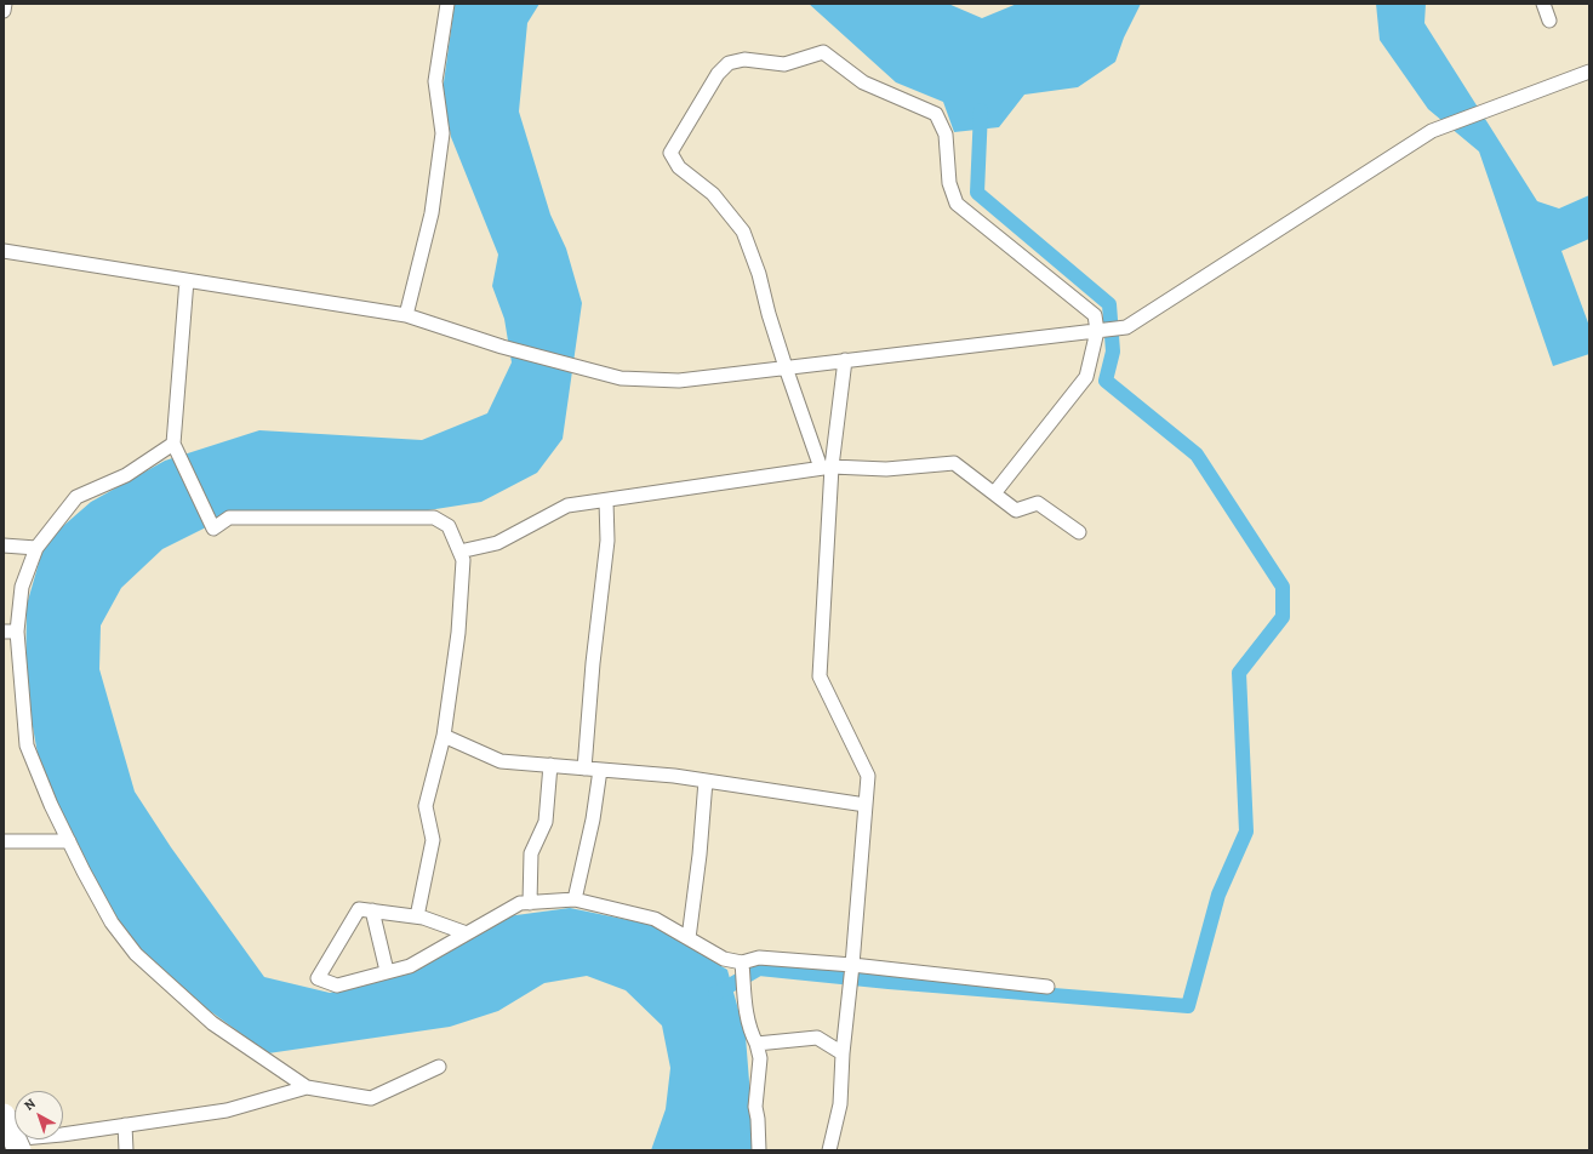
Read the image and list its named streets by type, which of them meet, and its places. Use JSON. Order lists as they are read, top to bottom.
{
  "north": "top left"
}
